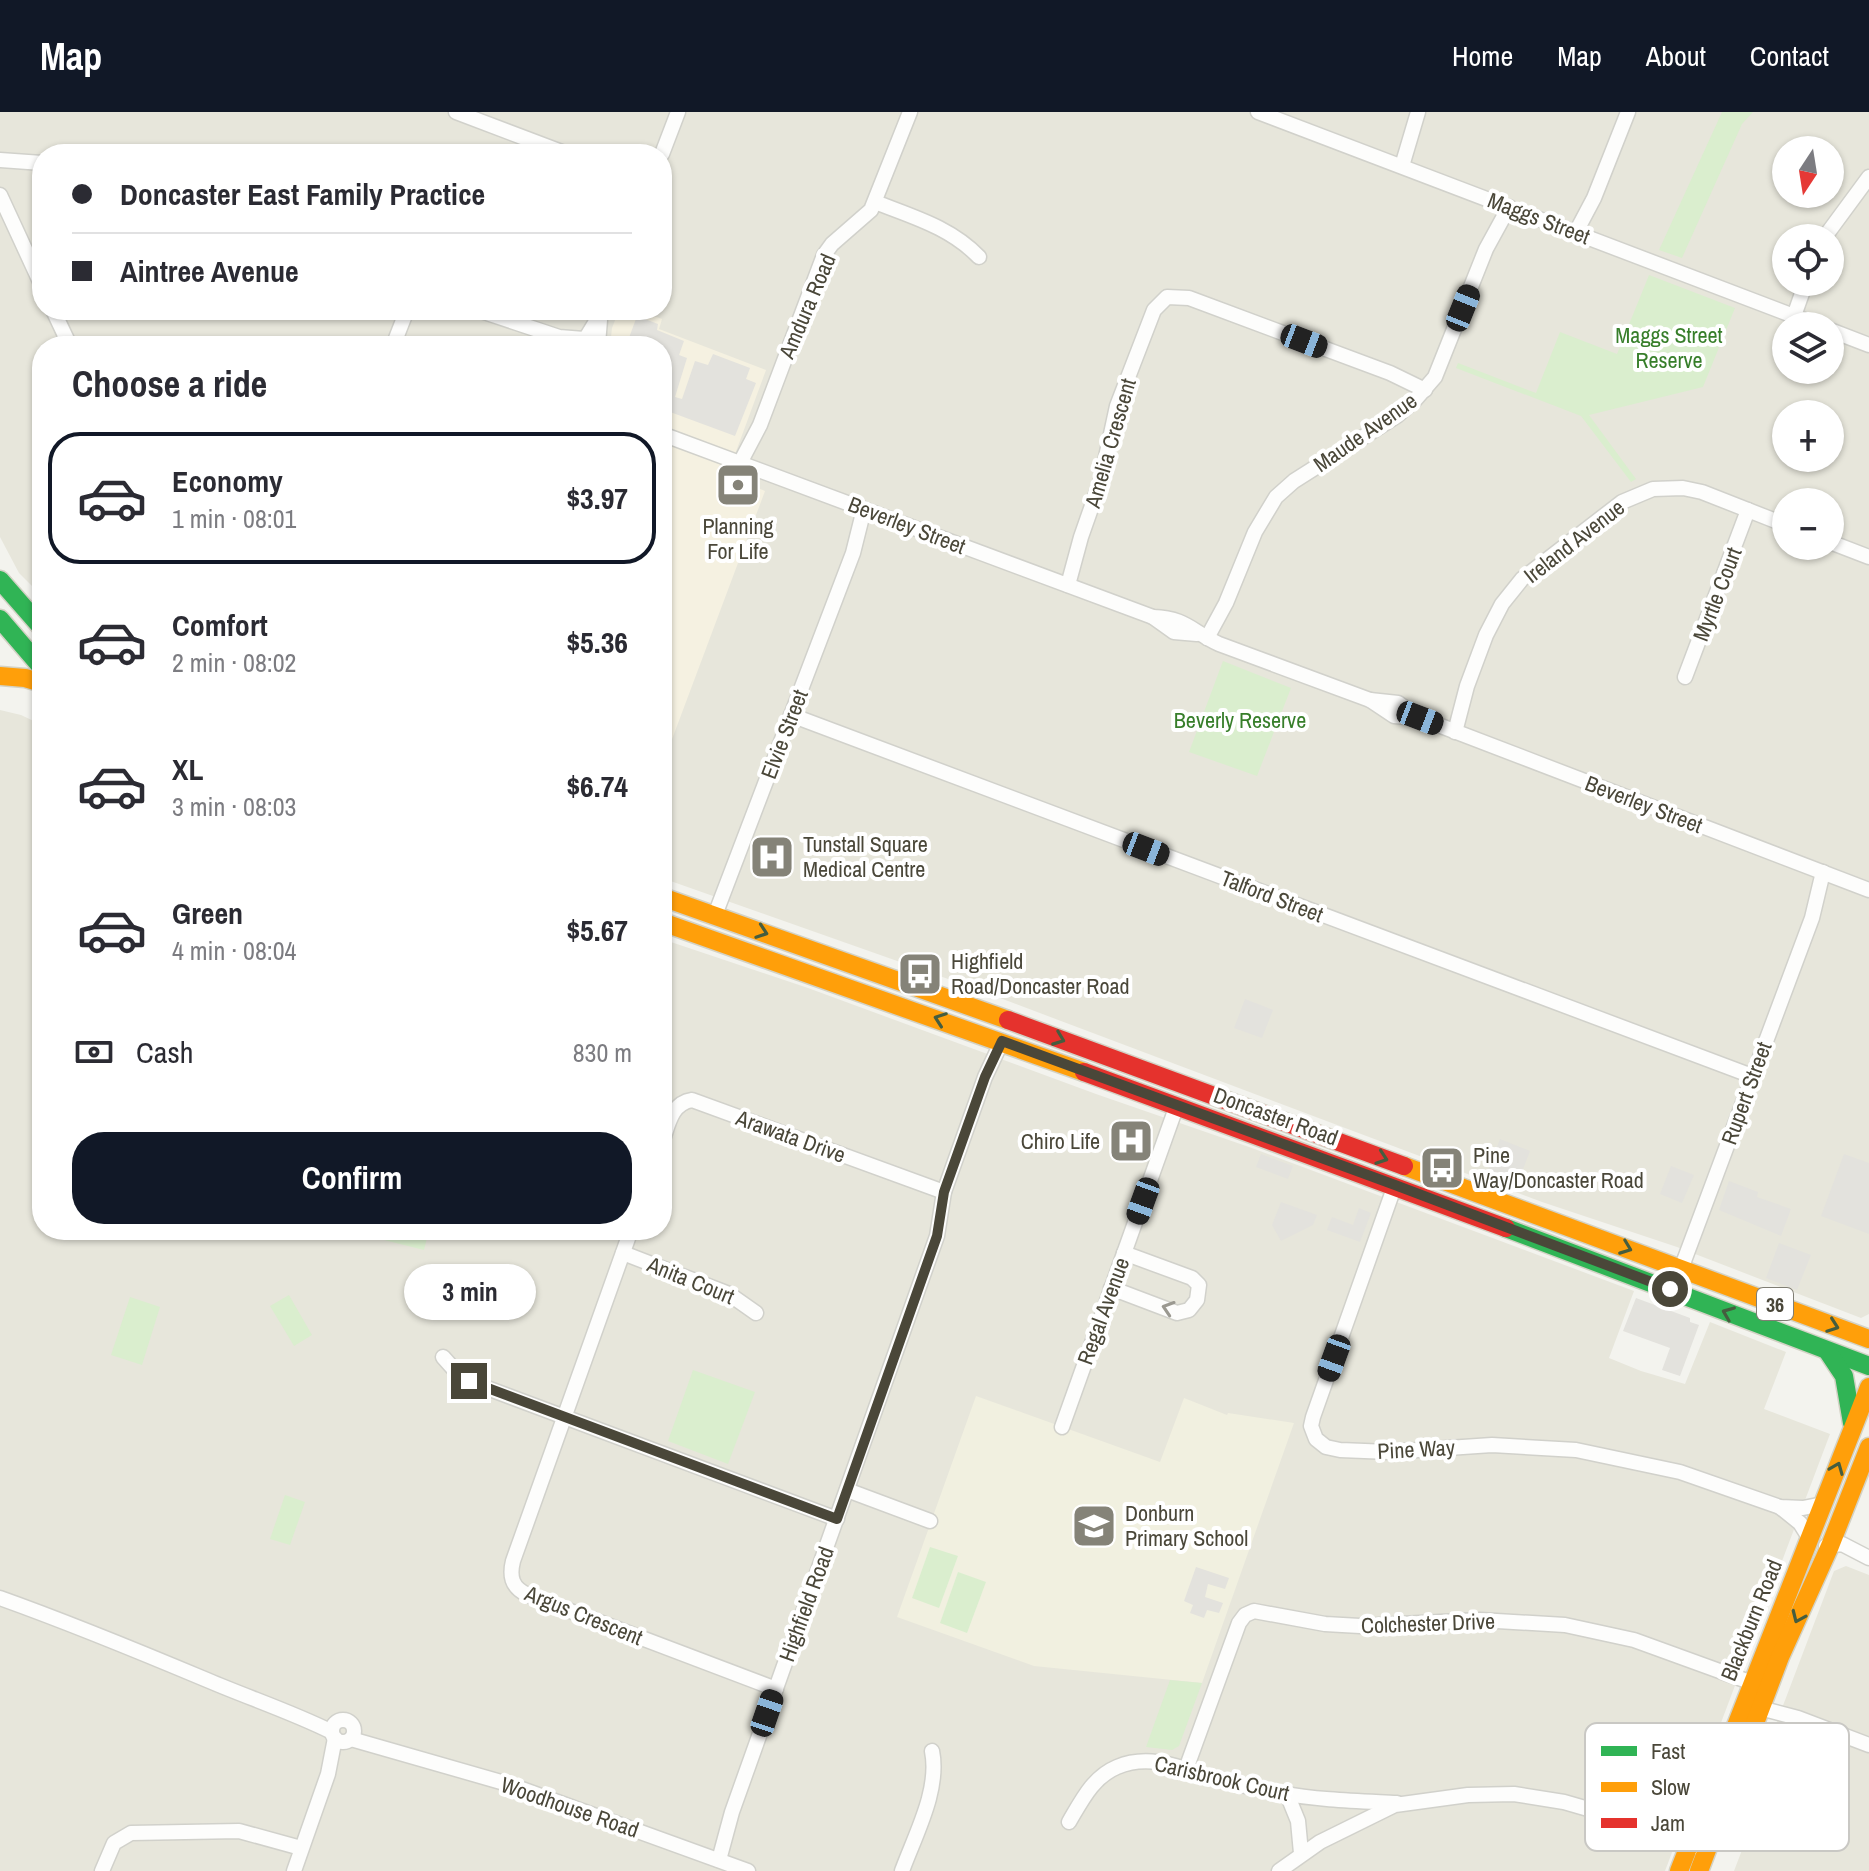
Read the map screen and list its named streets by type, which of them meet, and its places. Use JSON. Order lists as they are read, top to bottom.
{
  "streets": {
    "main road": ["Doncaster Road", "36", "Blackburn Road"],
    "street": [
      "Maggs Street",
      "Amdura Road",
      "Maude Avenue",
      "Amelia Crescent",
      "Beverley Street",
      "Ireland Avenue",
      "Myrtle Court",
      "Elvie Street",
      "Talford Street",
      "Rupert Street",
      "Arawata Drive",
      "Anita Court",
      "Regal Avenue",
      "Pine Way",
      "Highfield Road",
      "Argus Crescent",
      "Colchester Drive",
      "Carisbrook Court",
      "Woodhouse Road"
    ]
  },
  "crossings": [
    ["Maggs Street", "Maude Avenue"],
    ["Amdura Road", "Beverley Street"],
    ["Maude Avenue", "Amelia Crescent"],
    ["Maude Avenue", "Beverley Street"],
    ["Amelia Crescent", "Beverley Street"],
    ["Beverley Street", "Ireland Avenue"],
    ["Beverley Street", "Elvie Street"],
    ["Beverley Street", "Rupert Street"],
    ["Ireland Avenue", "Myrtle Court"],
    ["Elvie Street", "Talford Street"],
    ["Elvie Street", "Doncaster Road"],
    ["Talford Street", "Rupert Street"],
    ["Rupert Street", "Doncaster Road"],
    ["Doncaster Road", "Regal Avenue"],
    ["Doncaster Road", "Pine Way"],
    ["Doncaster Road", "Highfield Road"],
    ["Arawata Drive", "Highfield Road"],
    ["Pine Way", "Blackburn Road"],
    ["Highfield Road", "Argus Crescent"],
    ["Highfield Road", "Woodhouse Road"],
    ["Blackburn Road", "Colchester Drive"],
    ["Colchester Drive", "Carisbrook Court"]
  ],
  "parks": ["Maggs Street Reserve", "Beverly Reserve"],
  "places": {
    "bank": ["Planning For Life"],
    "hospital": ["Tunstall Square Medical Centre", "Chiro Life"],
    "bus stop": ["Highfield Road/Doncaster Road", "Pine Way/Doncaster Road"],
    "school or university": ["Donburn Primary School"]
  },
  "legend": ["Fast", "Slow", "Jam"],
  "north": "bottom",
  "page": {
    "header": "Map",
    "nav": [
      "Home",
      "Map",
      "About",
      "Contact"
    ],
    "map_buttons": ["+", "−"],
    "banner": ["Doncaster East Family Practice", "Aintree Avenue"],
    "heading": "Choose a ride",
    "list": [
      {
        "name": "Economy",
        "note": "1 min · 08:01",
        "value": "$3.97"
      },
      {
        "name": "Comfort",
        "note": "2 min · 08:02",
        "value": "$5.36"
      },
      {
        "name": "XL",
        "note": "3 min · 08:03",
        "value": "$6.74"
      },
      {
        "name": "Green",
        "note": "4 min · 08:04",
        "value": "$5.67"
      }
    ],
    "pay": ["Cash", "830 m"],
    "buttons": "Confirm",
    "bubble": "3 min"
  }
}
